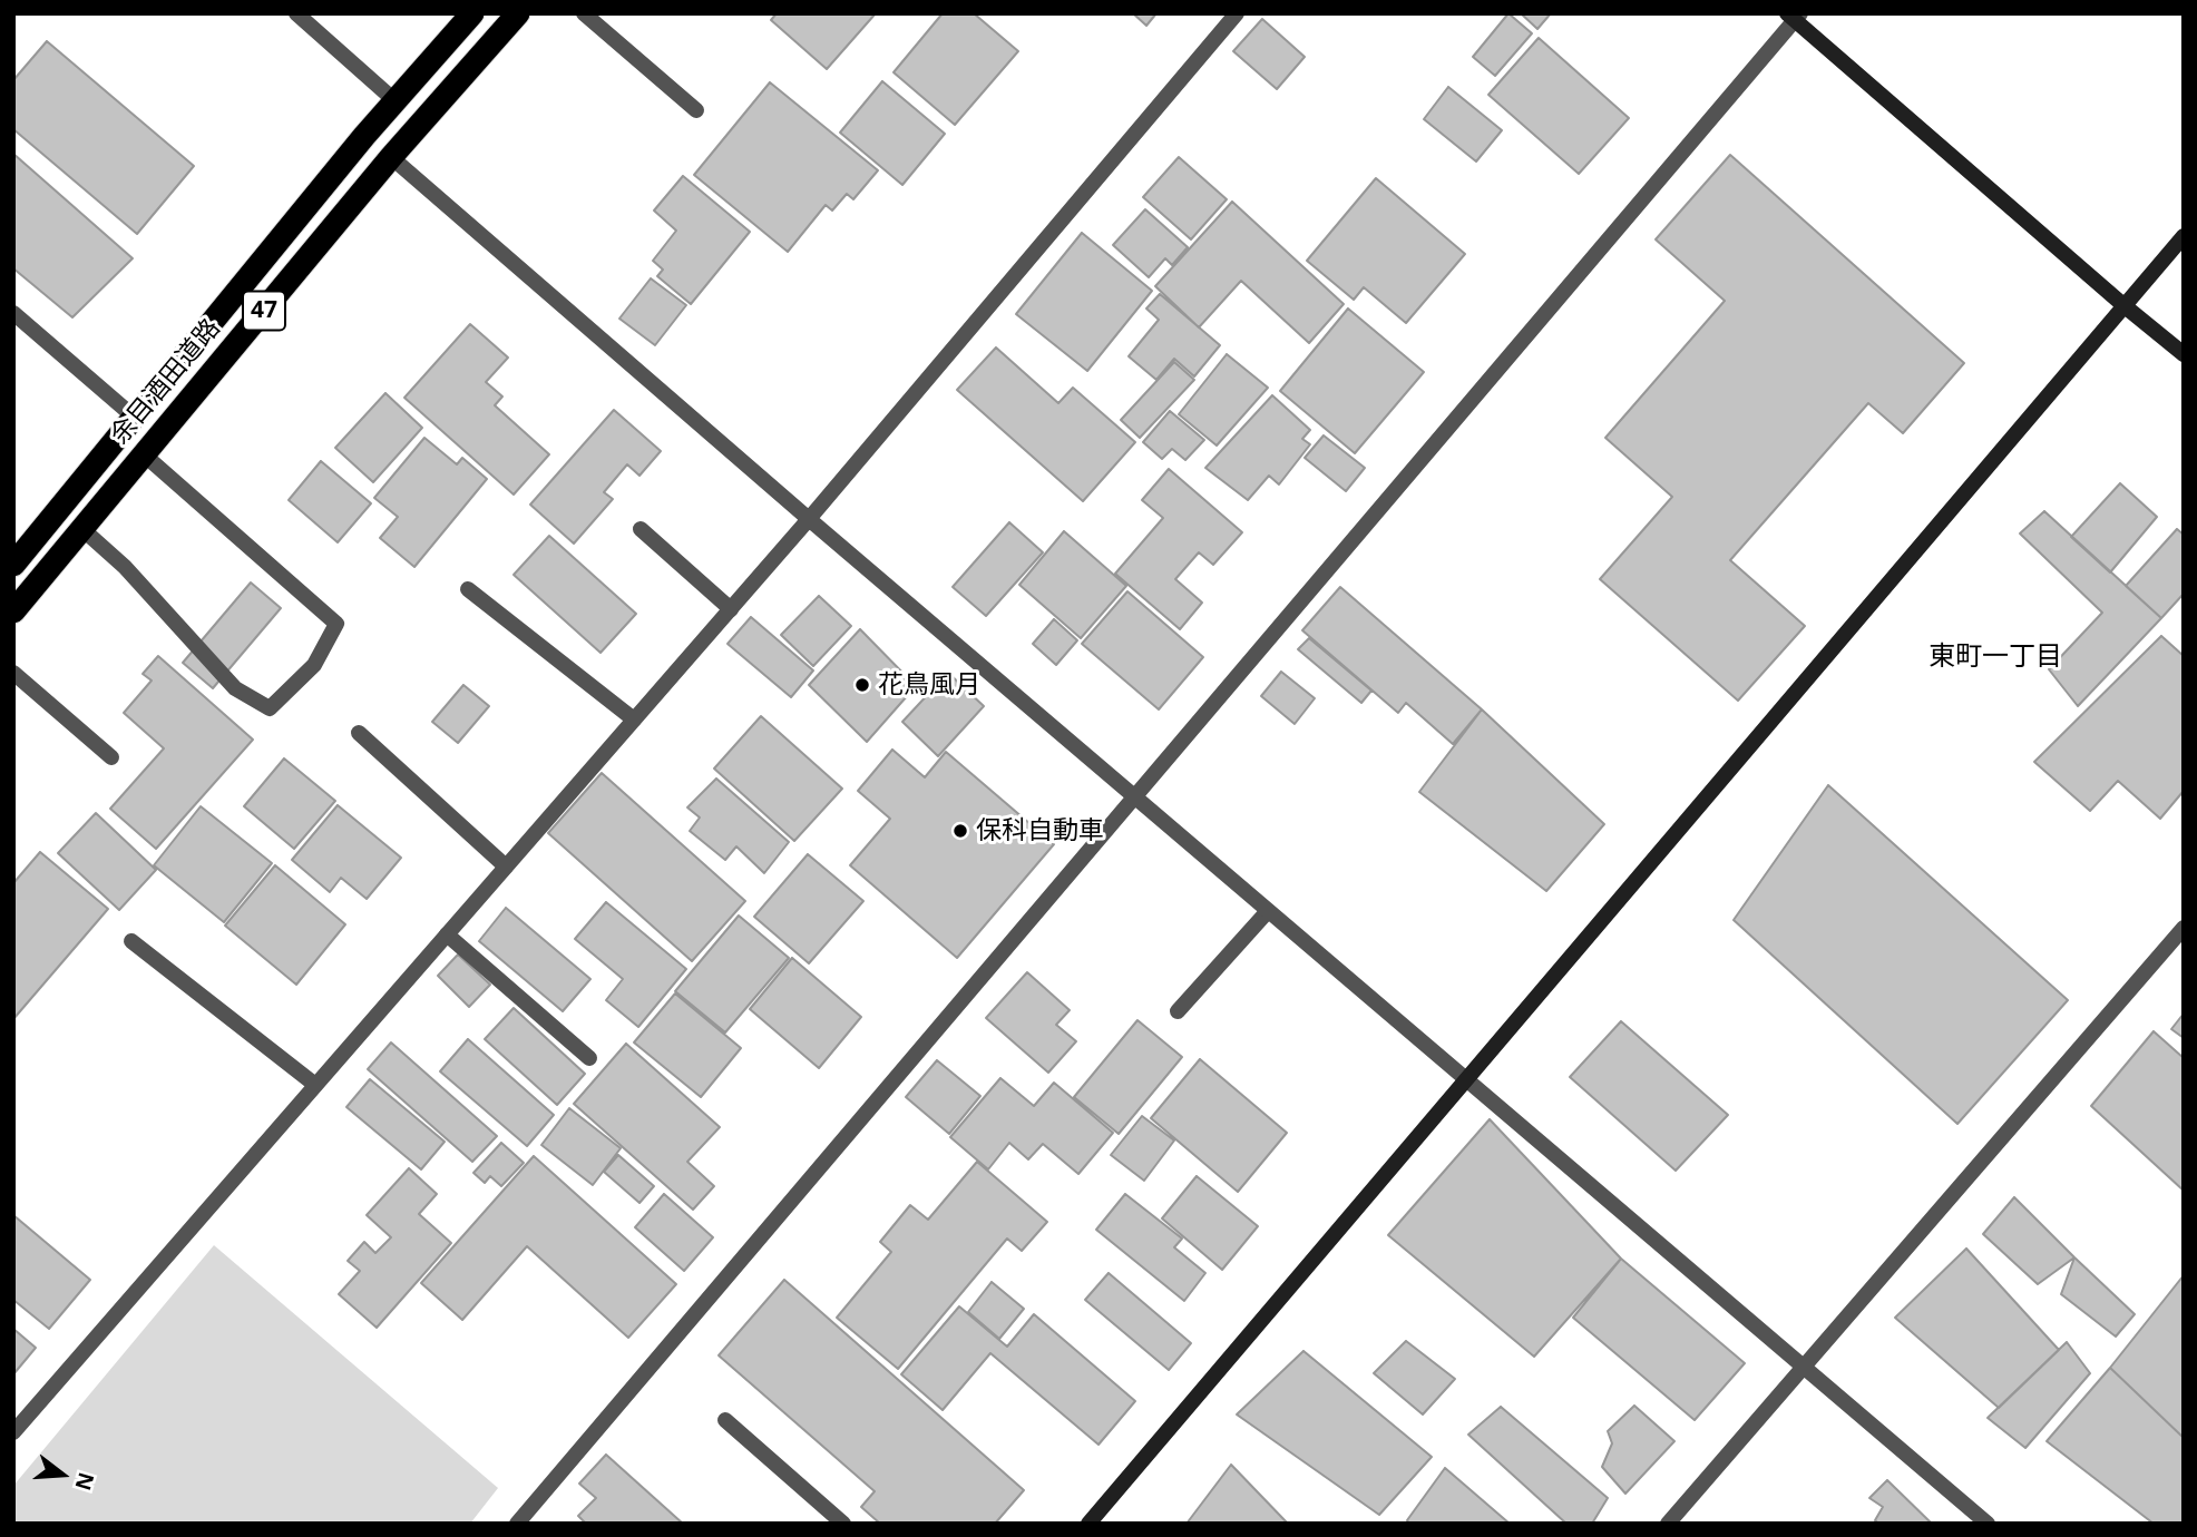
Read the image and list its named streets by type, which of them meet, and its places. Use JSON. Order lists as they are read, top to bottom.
{
  "streets": {
    "highway": ["47", "余目酒田道路"]
  },
  "districts": ["東町一丁目"],
  "places": ["花鳥風月", "保科自動車"],
  "north": "right"
}
